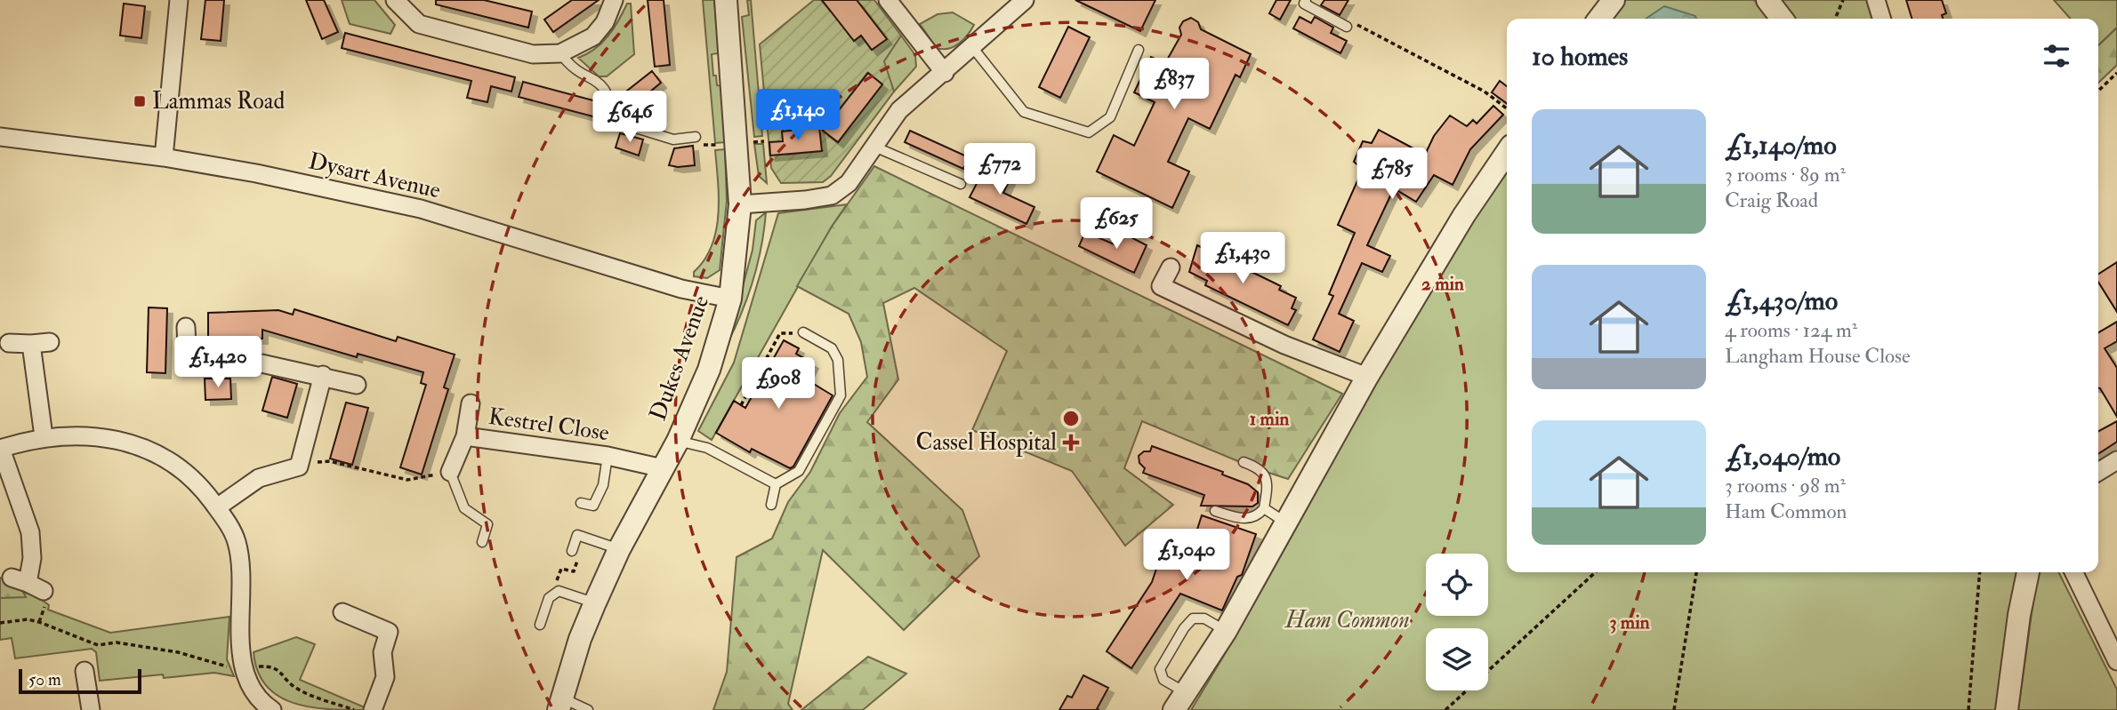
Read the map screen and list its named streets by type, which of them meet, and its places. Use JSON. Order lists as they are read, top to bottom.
{
  "streets": {
    "street": ["Dysart Avenue", "Dukes Avenue", "Kestrel Close"]
  },
  "crossings": [
    ["Dysart Avenue", "Dukes Avenue"],
    ["Dukes Avenue", "Kestrel Close"]
  ],
  "parks": ["Ham Common"],
  "places": {
    "transit": ["Lammas Road"],
    "health": ["Cassel Hospital"]
  },
  "scale_bar": "50 m",
  "page": {
    "heading": "10 homes",
    "price": [
      "£837",
      "£1,140",
      "£646",
      "£772",
      "£785",
      "£625",
      "£1,430",
      "£1,420",
      "£908",
      "£1,040"
    ],
    "list": [
      {
        "name": "£1,140/mo",
        "note": "3 rooms · 89 m² · Craig Road"
      },
      {
        "name": "£1,430/mo",
        "note": "4 rooms · 124 m² · Langham House Close"
      },
      {
        "name": "£1,040/mo",
        "note": "3 rooms · 98 m² · Ham Common"
      }
    ],
    "scale": "50 m"
  },
  "rings": ["2 min", "1 min", "3 min"]
}
